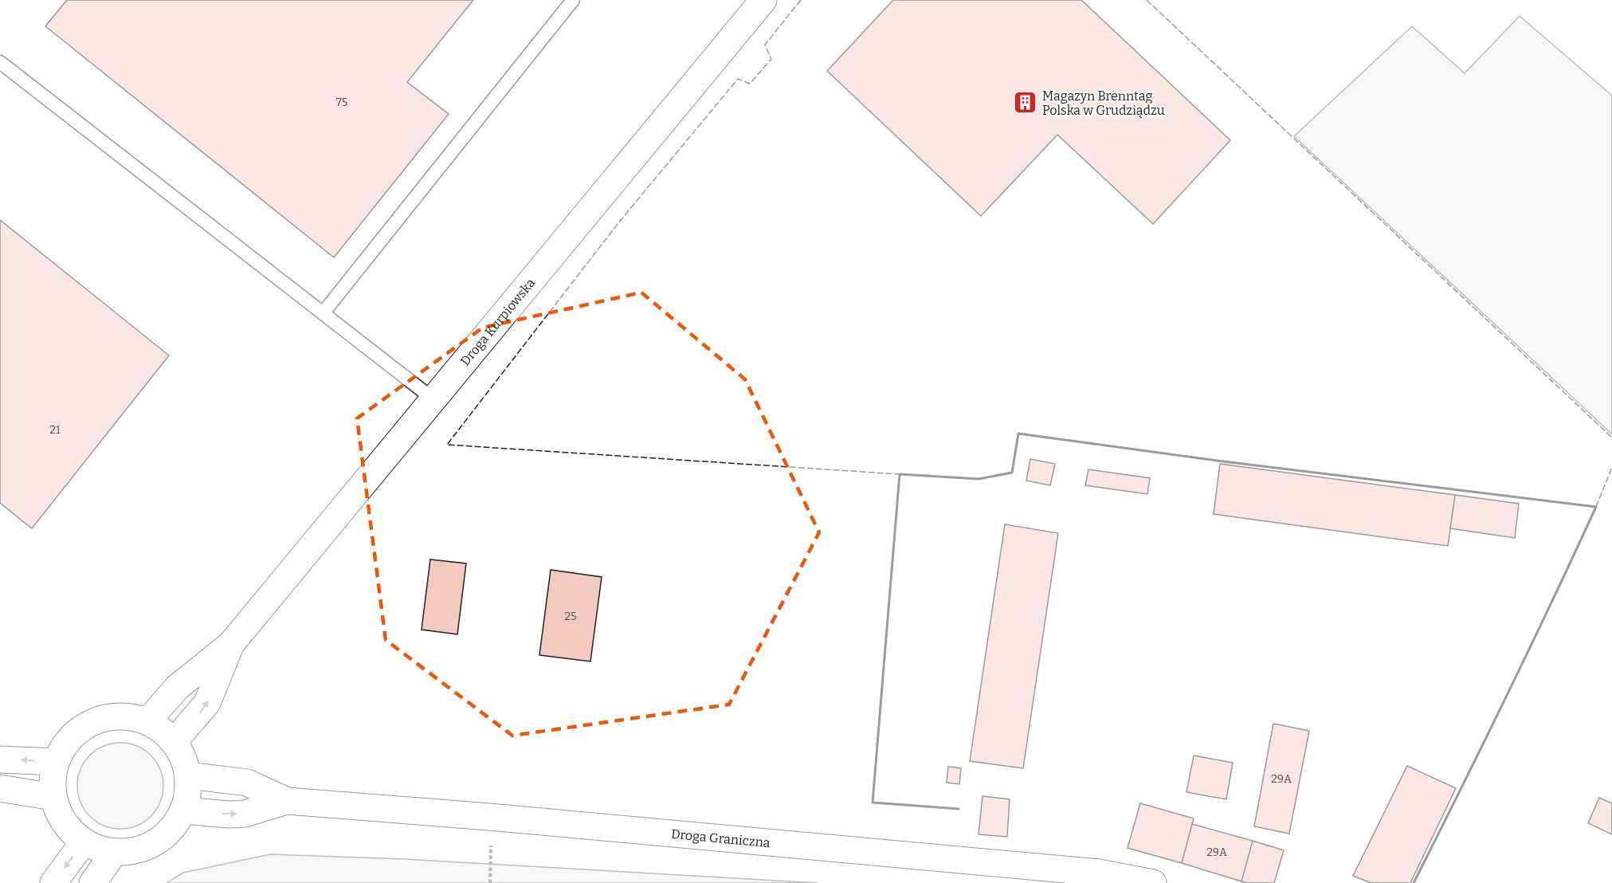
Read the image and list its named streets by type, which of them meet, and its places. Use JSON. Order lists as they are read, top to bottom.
{
  "streets": {
    "street": ["Droga Kurpiowska", "Droga Graniczna"]
  },
  "crossings": [
    ["Droga Kurpiowska", "Droga Graniczna"]
  ],
  "places": {
    "building": ["Magazyn Brenntag Polska w Grudziądzu"]
  },
  "house_numbers": [
    "75",
    "21",
    "25",
    "29A",
    "29A"
  ]
}
